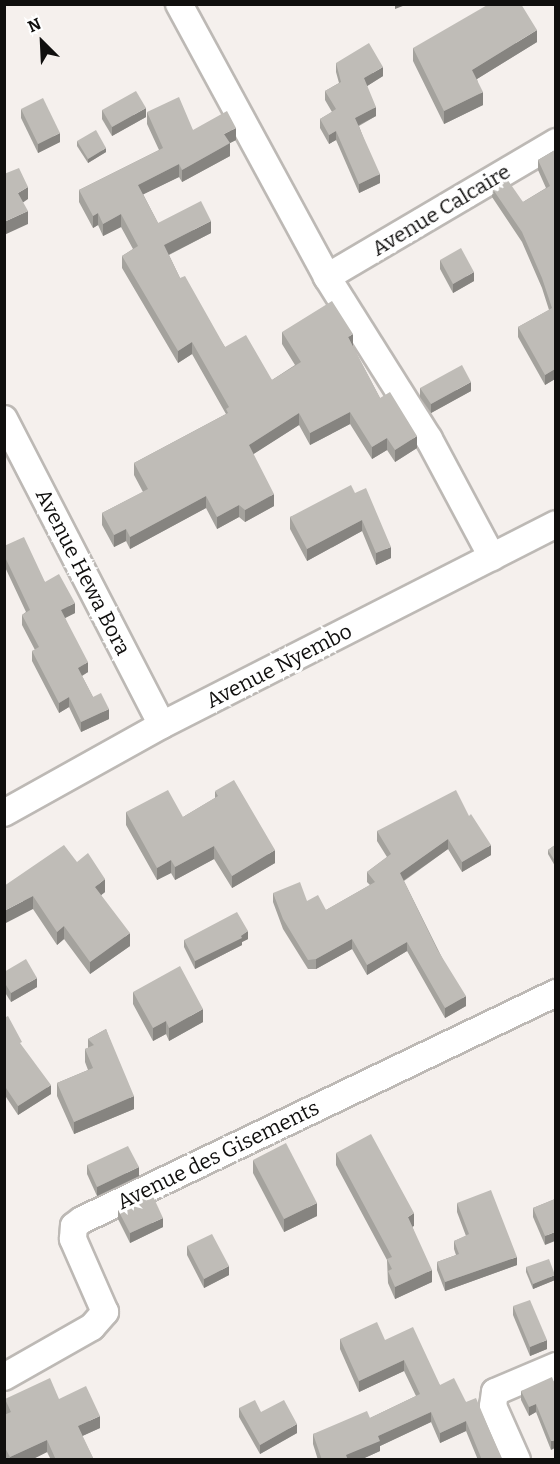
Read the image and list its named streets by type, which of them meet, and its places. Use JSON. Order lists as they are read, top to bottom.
{
  "streets": {
    "street": [
      "Avenue Calcaire",
      "Avenue Hewa Bora",
      "Avenue Nyembo",
      "Avenue des Gisements"
    ]
  },
  "crossings": [
    ["Avenue Hewa Bora", "Avenue Nyembo"]
  ],
  "north": "top left"
}
